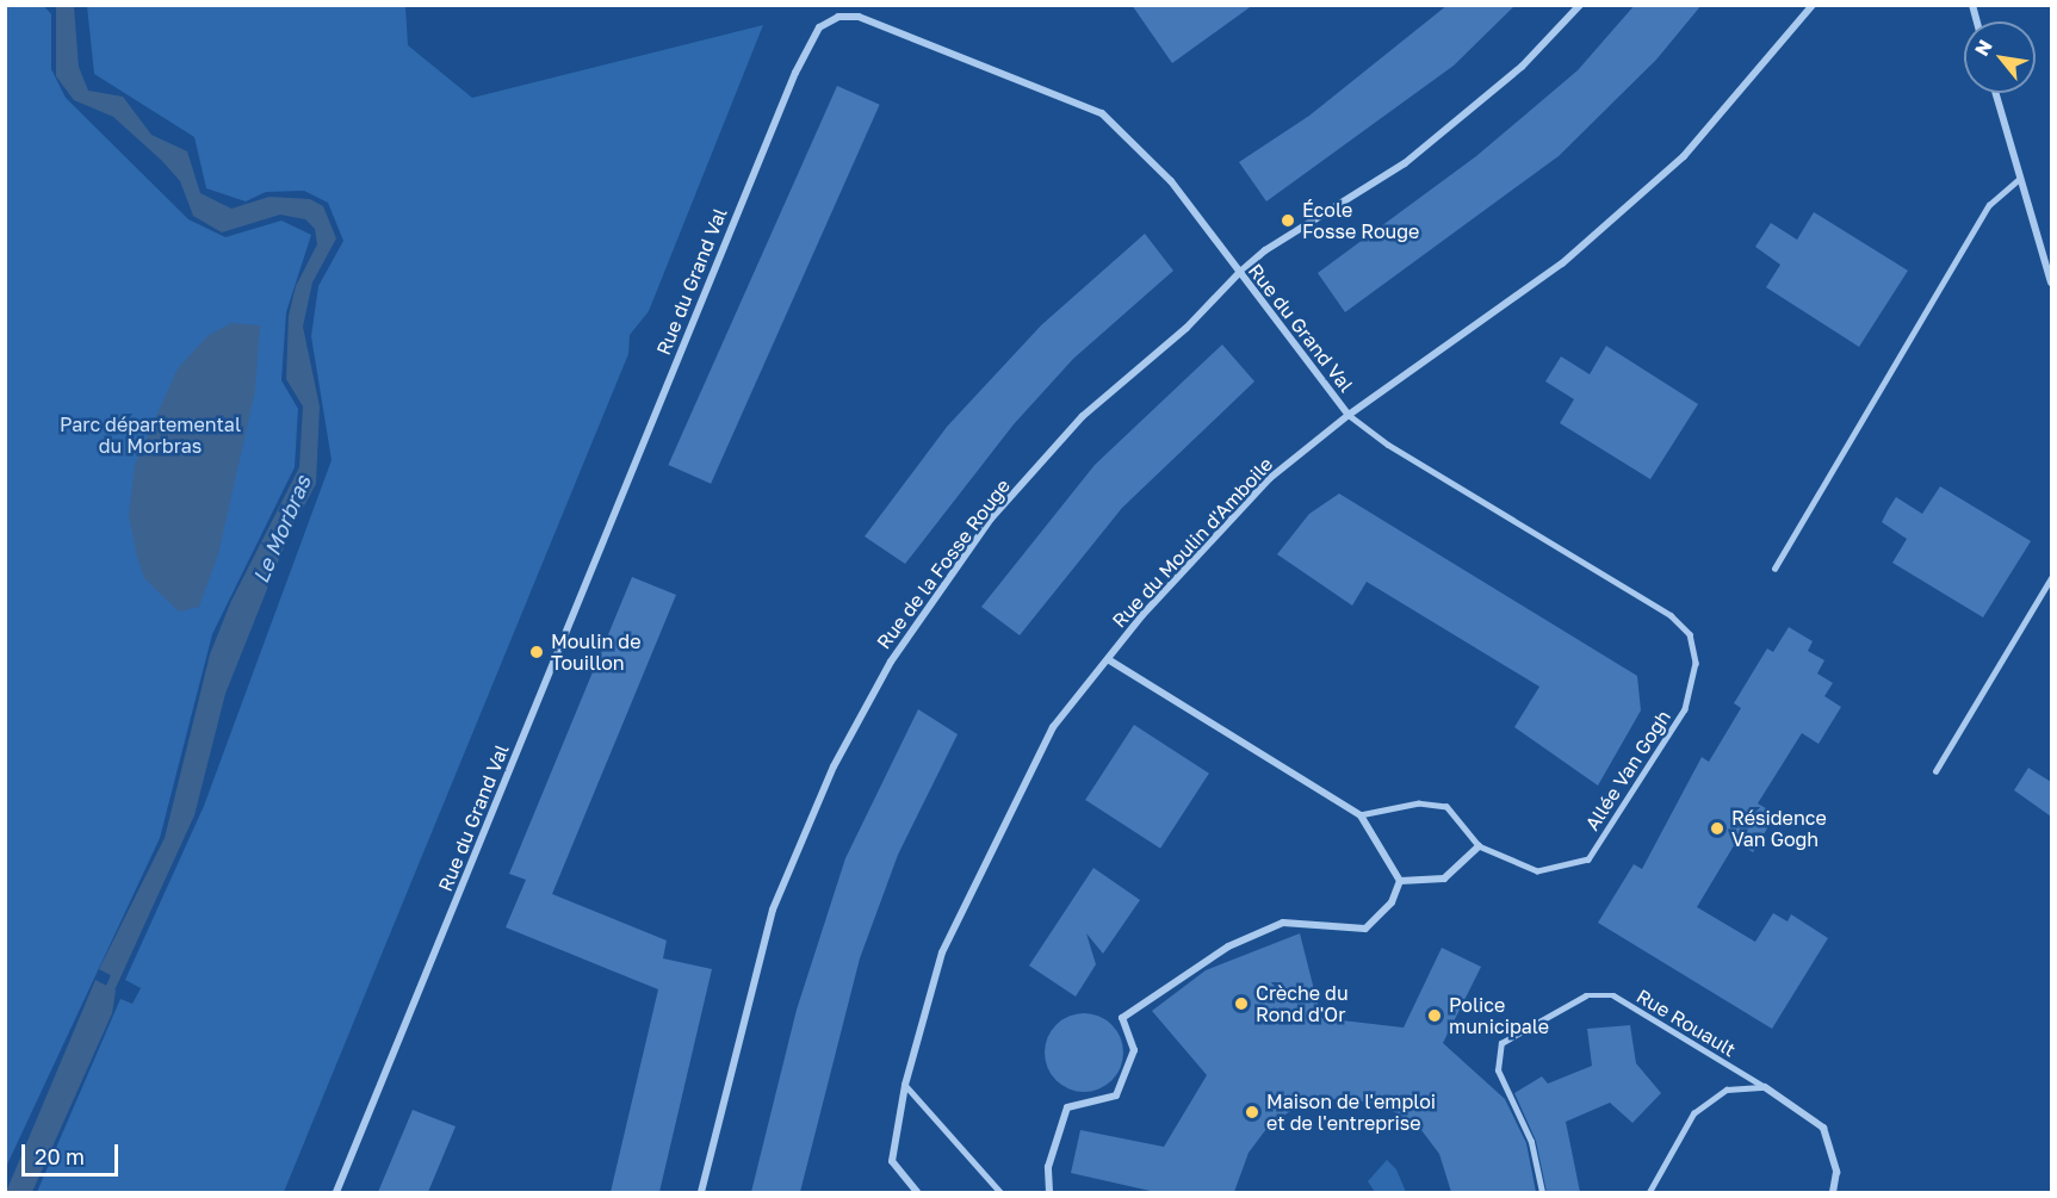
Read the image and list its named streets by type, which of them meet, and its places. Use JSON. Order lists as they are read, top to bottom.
{
  "streets": {
    "street": ["Rue du Grand Val", "Rue du Moulin d'Amboile", "Rue de la Fosse Rouge"],
    "lane": ["Allée Van Gogh", "Rue Rouault"]
  },
  "crossings": [
    ["Rue du Grand Val", "Rue du Moulin d'Amboile"],
    ["Rue du Grand Val", "Rue de la Fosse Rouge"],
    ["Rue du Grand Val", "Allée Van Gogh"],
    ["Rue du Moulin d'Amboile", "Allée Van Gogh"]
  ],
  "water": ["Le Morbras"],
  "parks": ["Parc départemental du Morbras"],
  "places": [
    "École Fosse Rouge",
    "Moulin de Touillon",
    "Résidence Van Gogh",
    "Crèche du Rond d'Or",
    "Police municipale",
    "Maison de l'emploi et de l'entreprise"
  ],
  "scale_bar": "20 m",
  "north": "top left"
}
